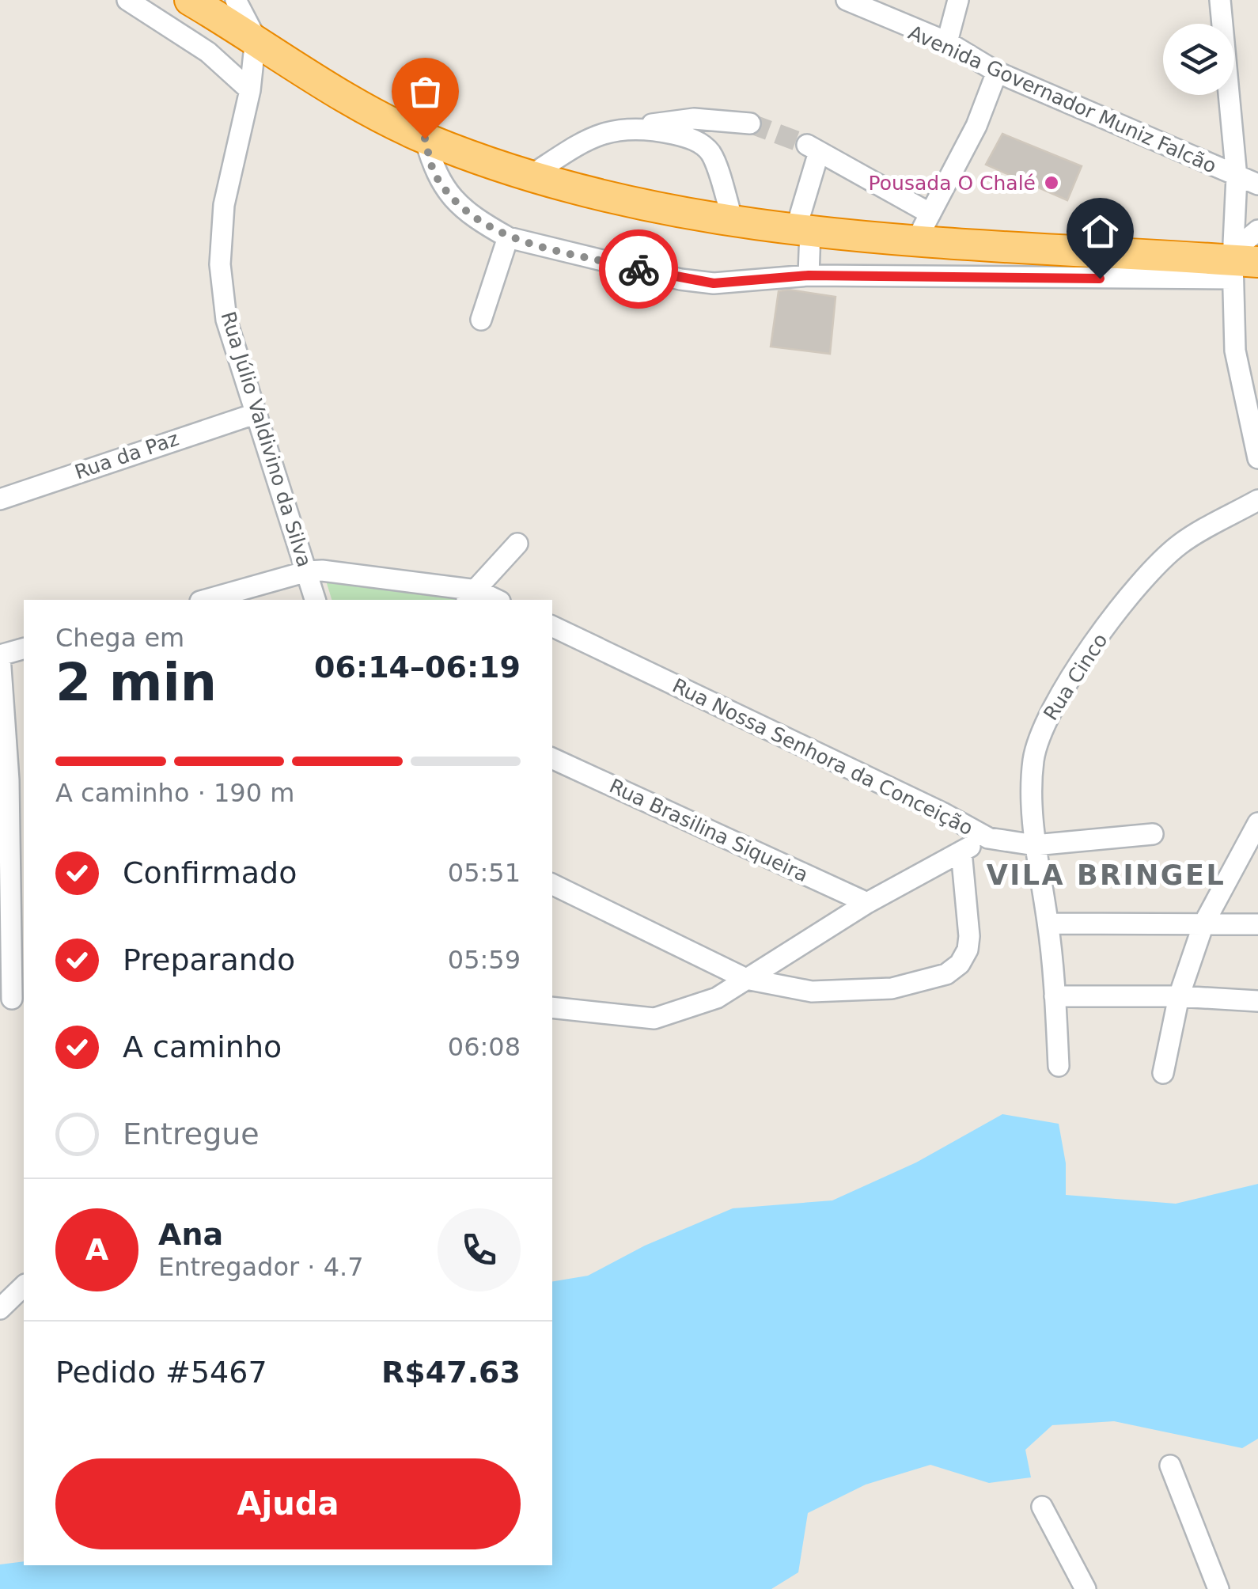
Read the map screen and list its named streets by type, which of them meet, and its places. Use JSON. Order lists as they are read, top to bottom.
{
  "streets": {
    "street": [
      "Avenida Governador Muniz Falcão",
      "Rua Júlio Valdivino da Silva",
      "Rua da Paz",
      "Rua Cinco",
      "Rua Nossa Senhora da Conceição",
      "Rua Brasilina Siqueira"
    ]
  },
  "crossings": [
    ["Rua Júlio Valdivino da Silva", "Rua da Paz"],
    ["Rua Cinco", "Rua Nossa Senhora da Conceição"]
  ],
  "districts": ["VILA BRINGEL"],
  "places": ["Pousada O Chalé"],
  "page": {
    "heading": ["2 min", "Chega em", "06:14–06:19"],
    "panel": [
      "Ana",
      "Entregador · 4.7",
      "Pedido #5467",
      "R$47.63"
    ],
    "bar": "A caminho · 190 m",
    "list": [
      ["Confirmado", "05:51"],
      ["Preparando", "05:59"],
      ["A caminho", "06:08"],
      "Entregue"
    ],
    "round": "A",
    "buttons": "Ajuda"
  }
}
